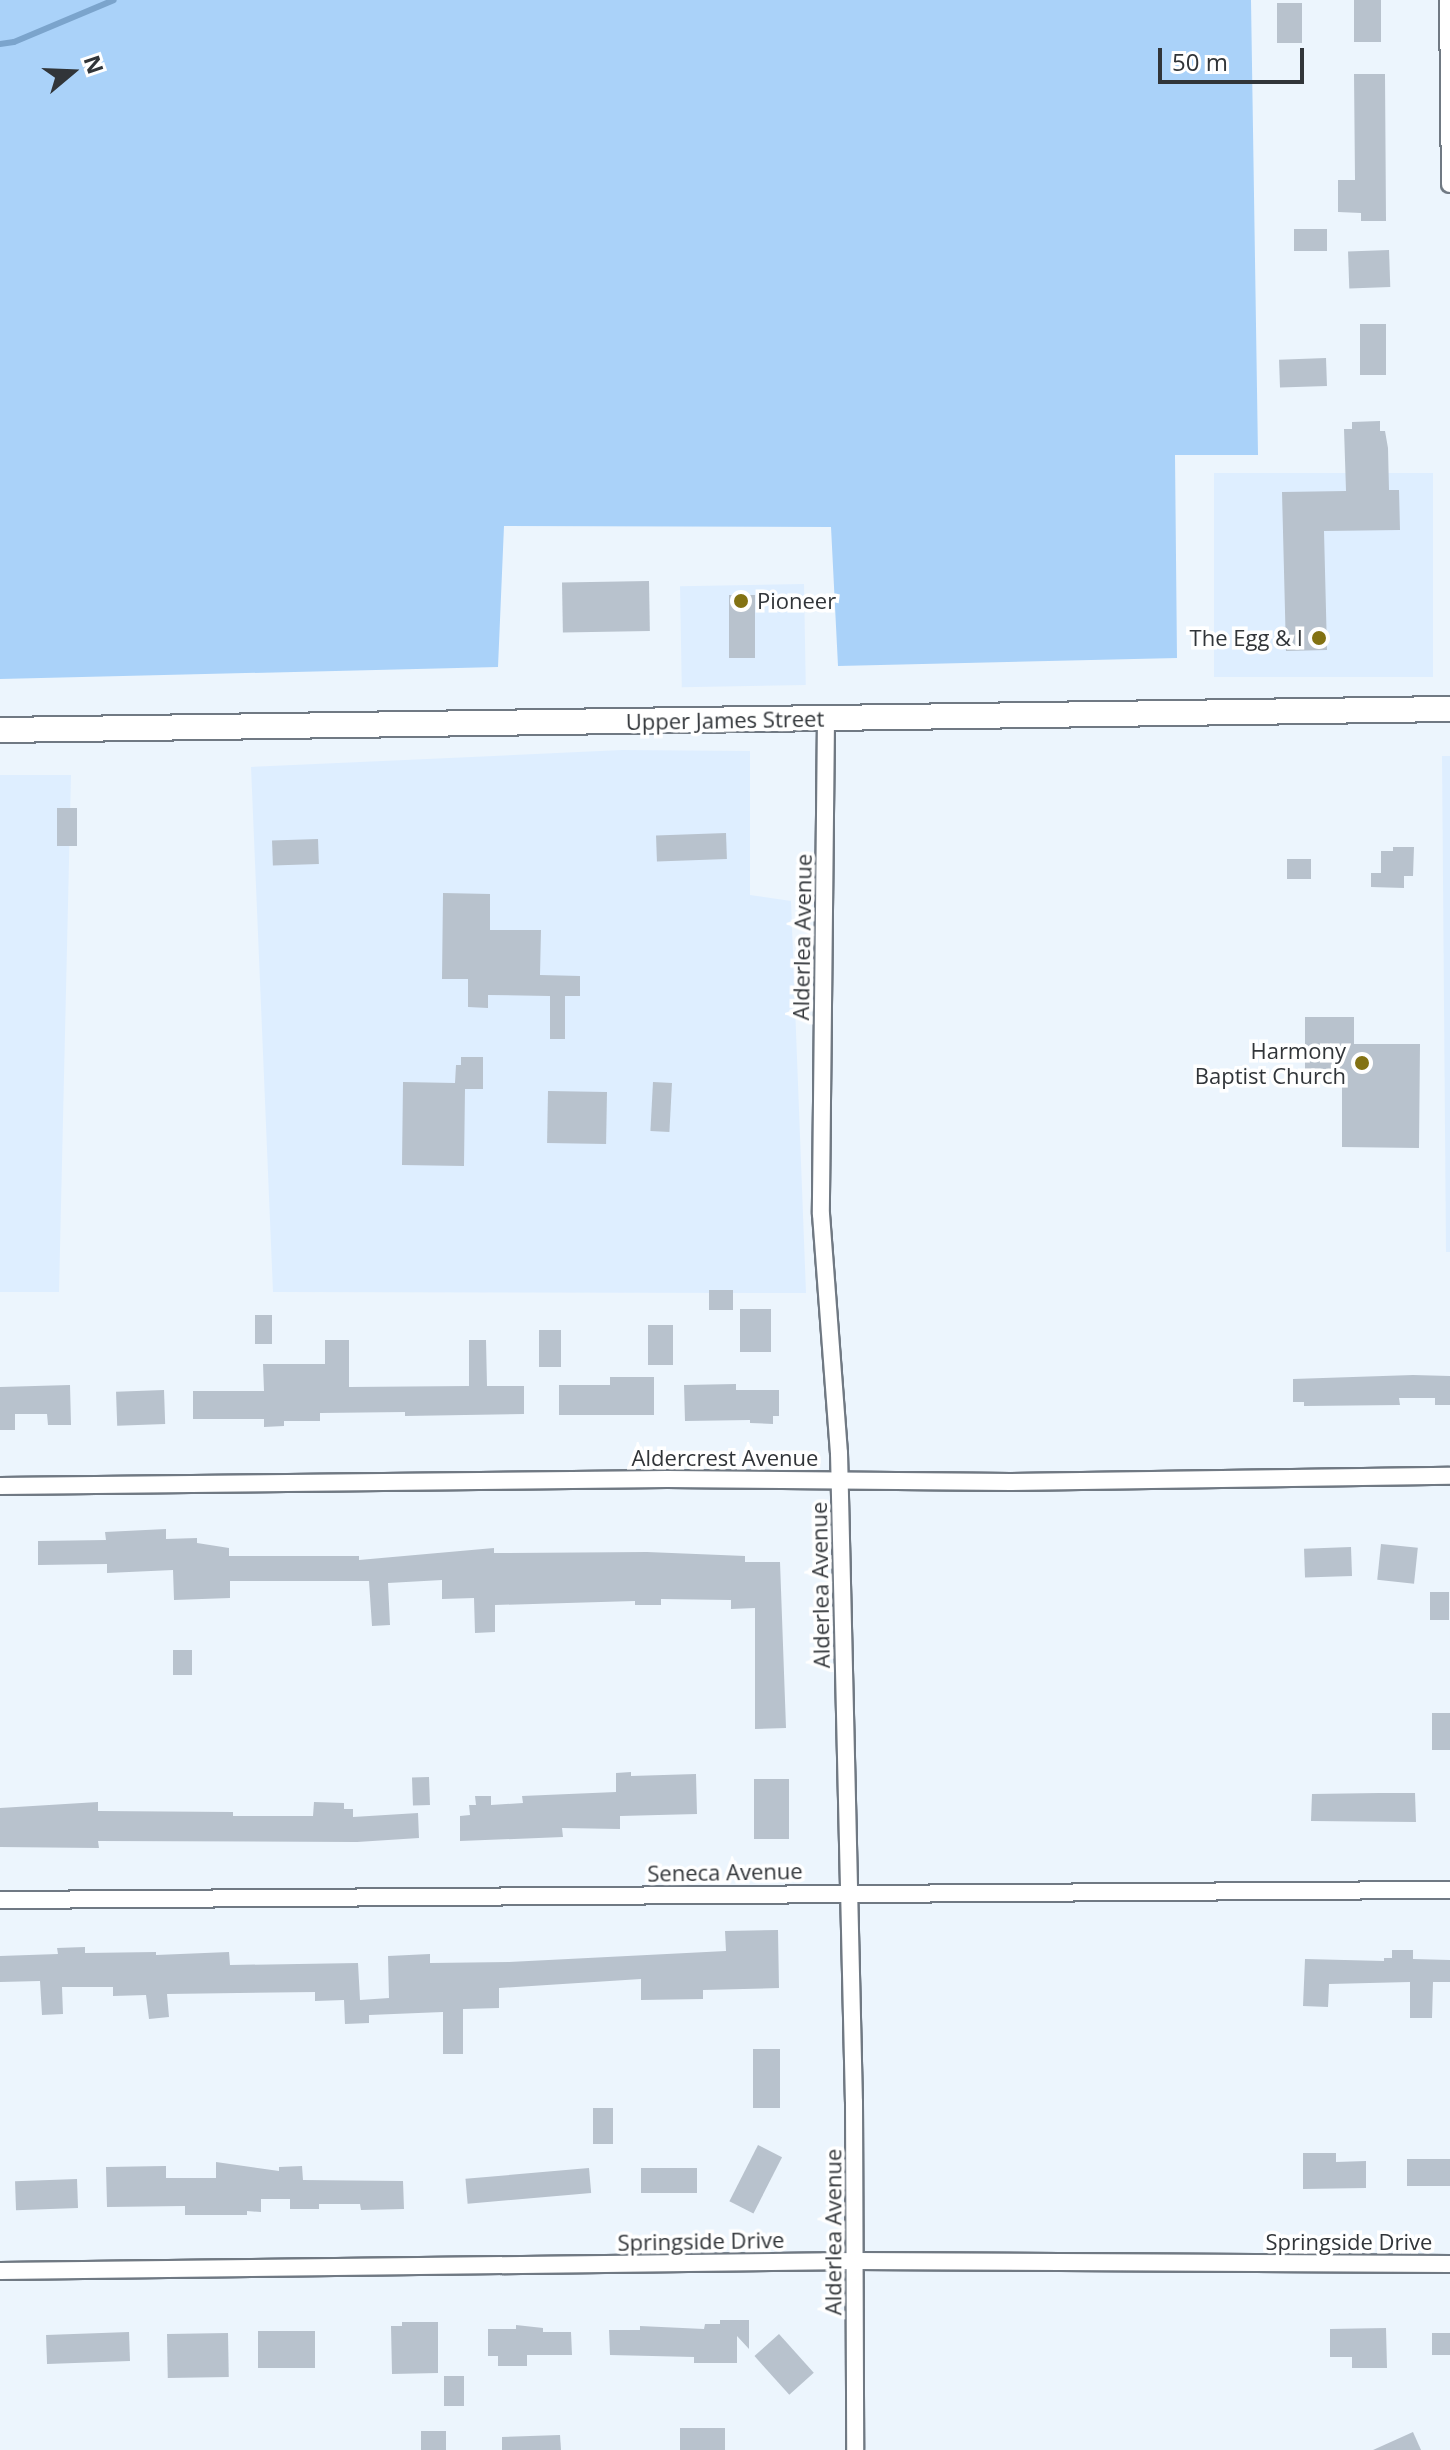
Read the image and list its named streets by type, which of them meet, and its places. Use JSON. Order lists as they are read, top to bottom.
{
  "streets": {
    "main road": ["Upper James Street"],
    "street": [
      "Alderlea Avenue",
      "Aldercrest Avenue",
      "Seneca Avenue",
      "Springside Drive"
    ]
  },
  "crossings": [
    ["Upper James Street", "Alderlea Avenue"],
    ["Alderlea Avenue", "Aldercrest Avenue"],
    ["Alderlea Avenue", "Seneca Avenue"],
    ["Alderlea Avenue", "Springside Drive"]
  ],
  "places": ["Pioneer", "The Egg & I", "Harmony Baptist Church"],
  "scale_bar": "50 m",
  "north": "right"
}
